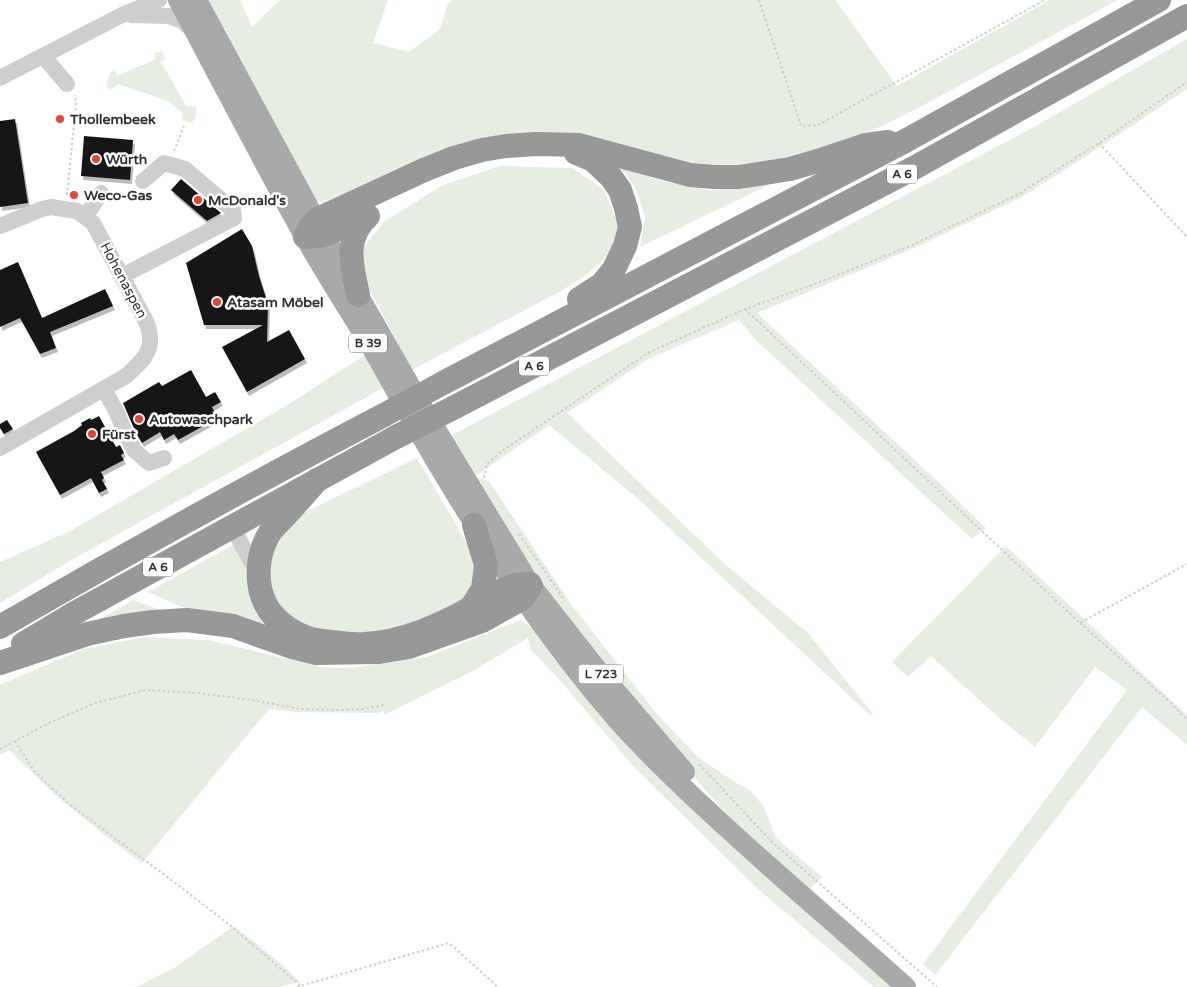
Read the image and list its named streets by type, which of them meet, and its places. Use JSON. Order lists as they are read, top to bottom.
{
  "streets": {
    "highway": ["A 6"],
    "main road": ["B 39", "L 723"],
    "street": ["Hohenaspen"]
  },
  "crossings": [
    ["B 39", "L 723"]
  ],
  "places": [
    "Thollembeek",
    "Würth",
    "Weco-Gas",
    "McDonald's",
    "Atasam Möbel",
    "Autowaschpark",
    "Fürst"
  ]
}
